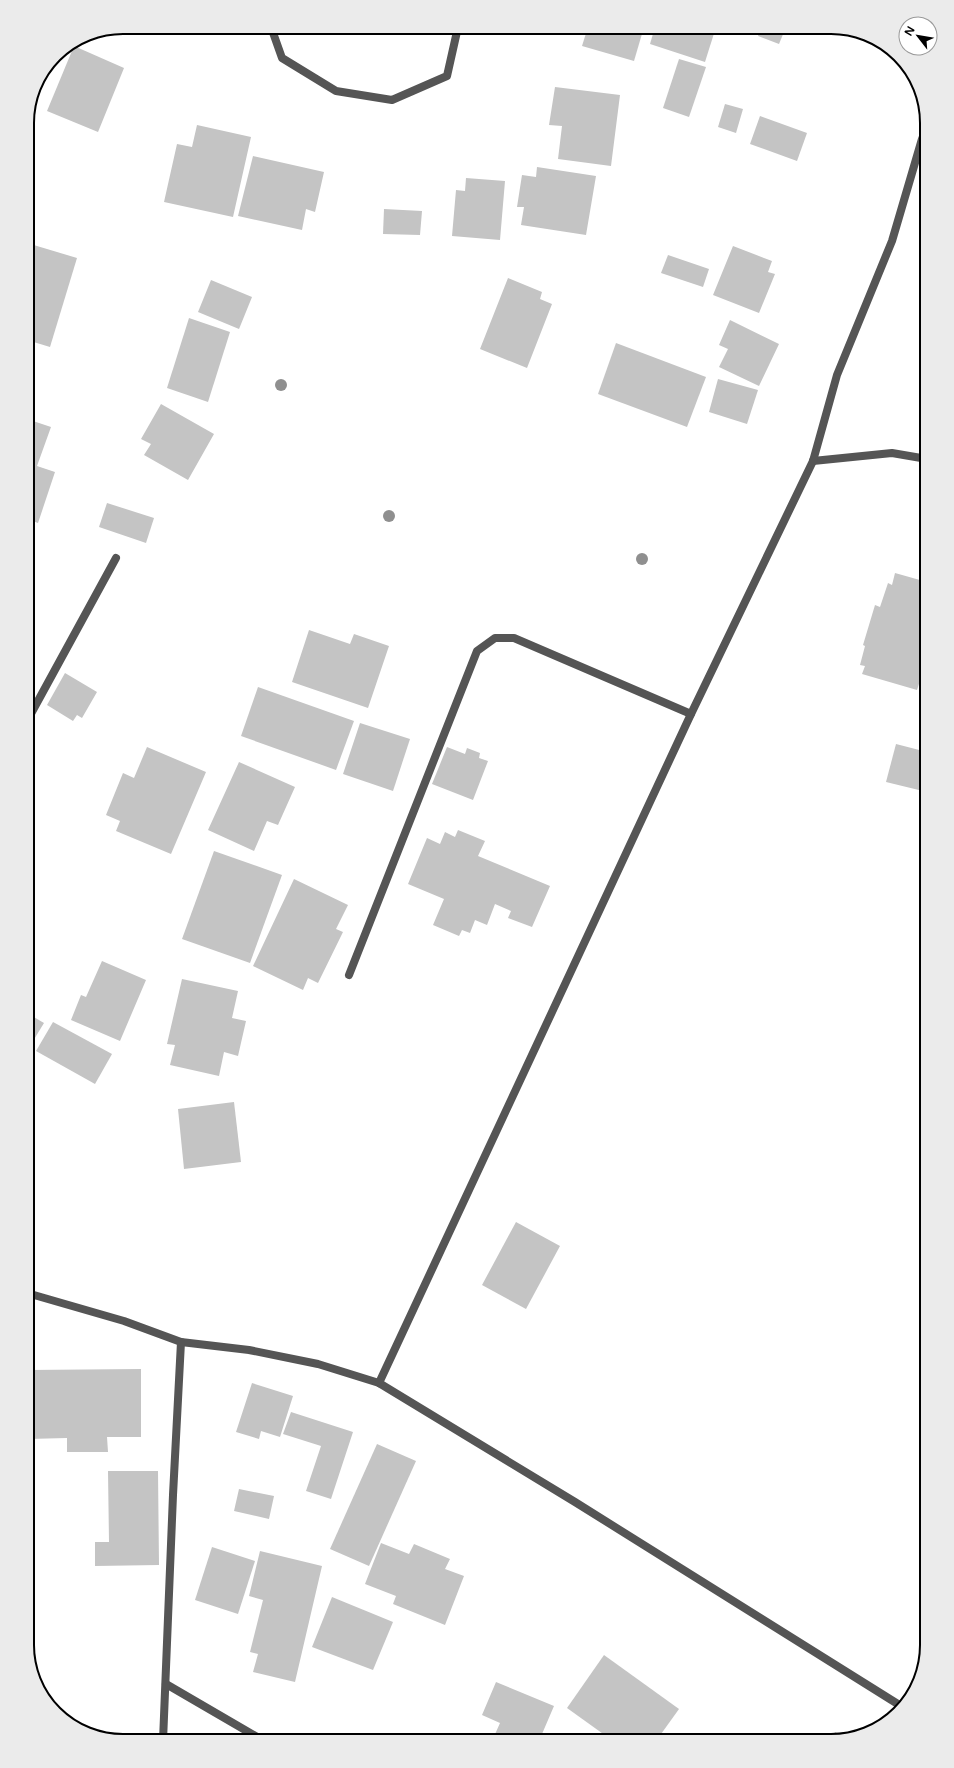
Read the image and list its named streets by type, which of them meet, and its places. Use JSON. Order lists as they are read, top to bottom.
{
  "north": "top left"
}
